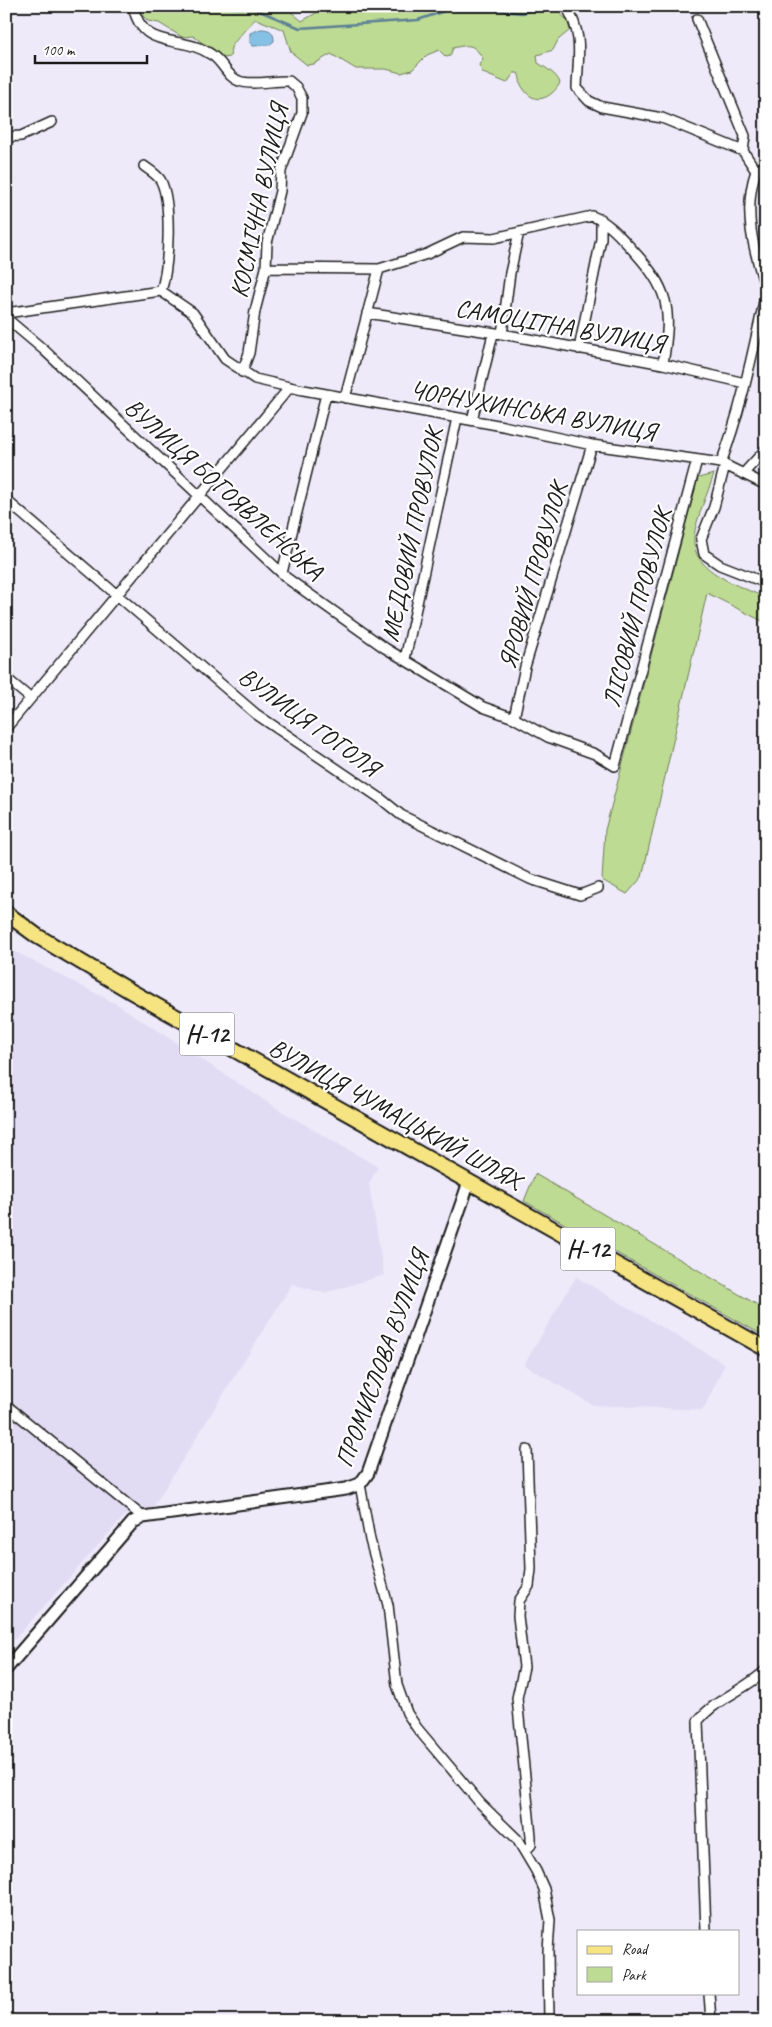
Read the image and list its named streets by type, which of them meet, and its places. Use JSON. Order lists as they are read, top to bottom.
{
  "streets": {
    "main road": ["Н-12", "ВУЛИЦЯ ЧУМАЦЬКИЙ ШЛЯХ"],
    "street": [
      "КОСМІЧНА ВУЛИЦЯ",
      "САМОЦІТНА ВУЛИЦЯ",
      "ЧОРНУХИНСЬКА ВУЛИЦЯ",
      "ВУЛИЦЯ БОГОЯВЛЕНСЬКА",
      "МЕДОВИЙ ПРОВУЛОК",
      "ЯРОВИЙ ПРОВУЛОК",
      "ЛІСОВИЙ ПРОВУЛОК",
      "ВУЛИЦЯ ГОГОЛЯ",
      "ПРОМИСЛОВА ВУЛИЦЯ"
    ]
  },
  "crossings": [
    ["КОСМІЧНА ВУЛИЦЯ", "ЧОРНУХИНСЬКА ВУЛИЦЯ"],
    ["ЧОРНУХИНСЬКА ВУЛИЦЯ", "МЕДОВИЙ ПРОВУЛОК"],
    ["ЧОРНУХИНСЬКА ВУЛИЦЯ", "ЯРОВИЙ ПРОВУЛОК"],
    ["ЧОРНУХИНСЬКА ВУЛИЦЯ", "ЛІСОВИЙ ПРОВУЛОК"],
    ["ВУЛИЦЯ БОГОЯВЛЕНСЬКА", "МЕДОВИЙ ПРОВУЛОК"],
    ["ВУЛИЦЯ БОГОЯВЛЕНСЬКА", "ЯРОВИЙ ПРОВУЛОК"],
    ["ВУЛИЦЯ БОГОЯВЛЕНСЬКА", "ЛІСОВИЙ ПРОВУЛОК"],
    ["ВУЛИЦЯ ЧУМАЦЬКИЙ ШЛЯХ", "ПРОМИСЛОВА ВУЛИЦЯ"]
  ],
  "legend": ["Road", "Park"],
  "scale_bar": "100 m"
}
